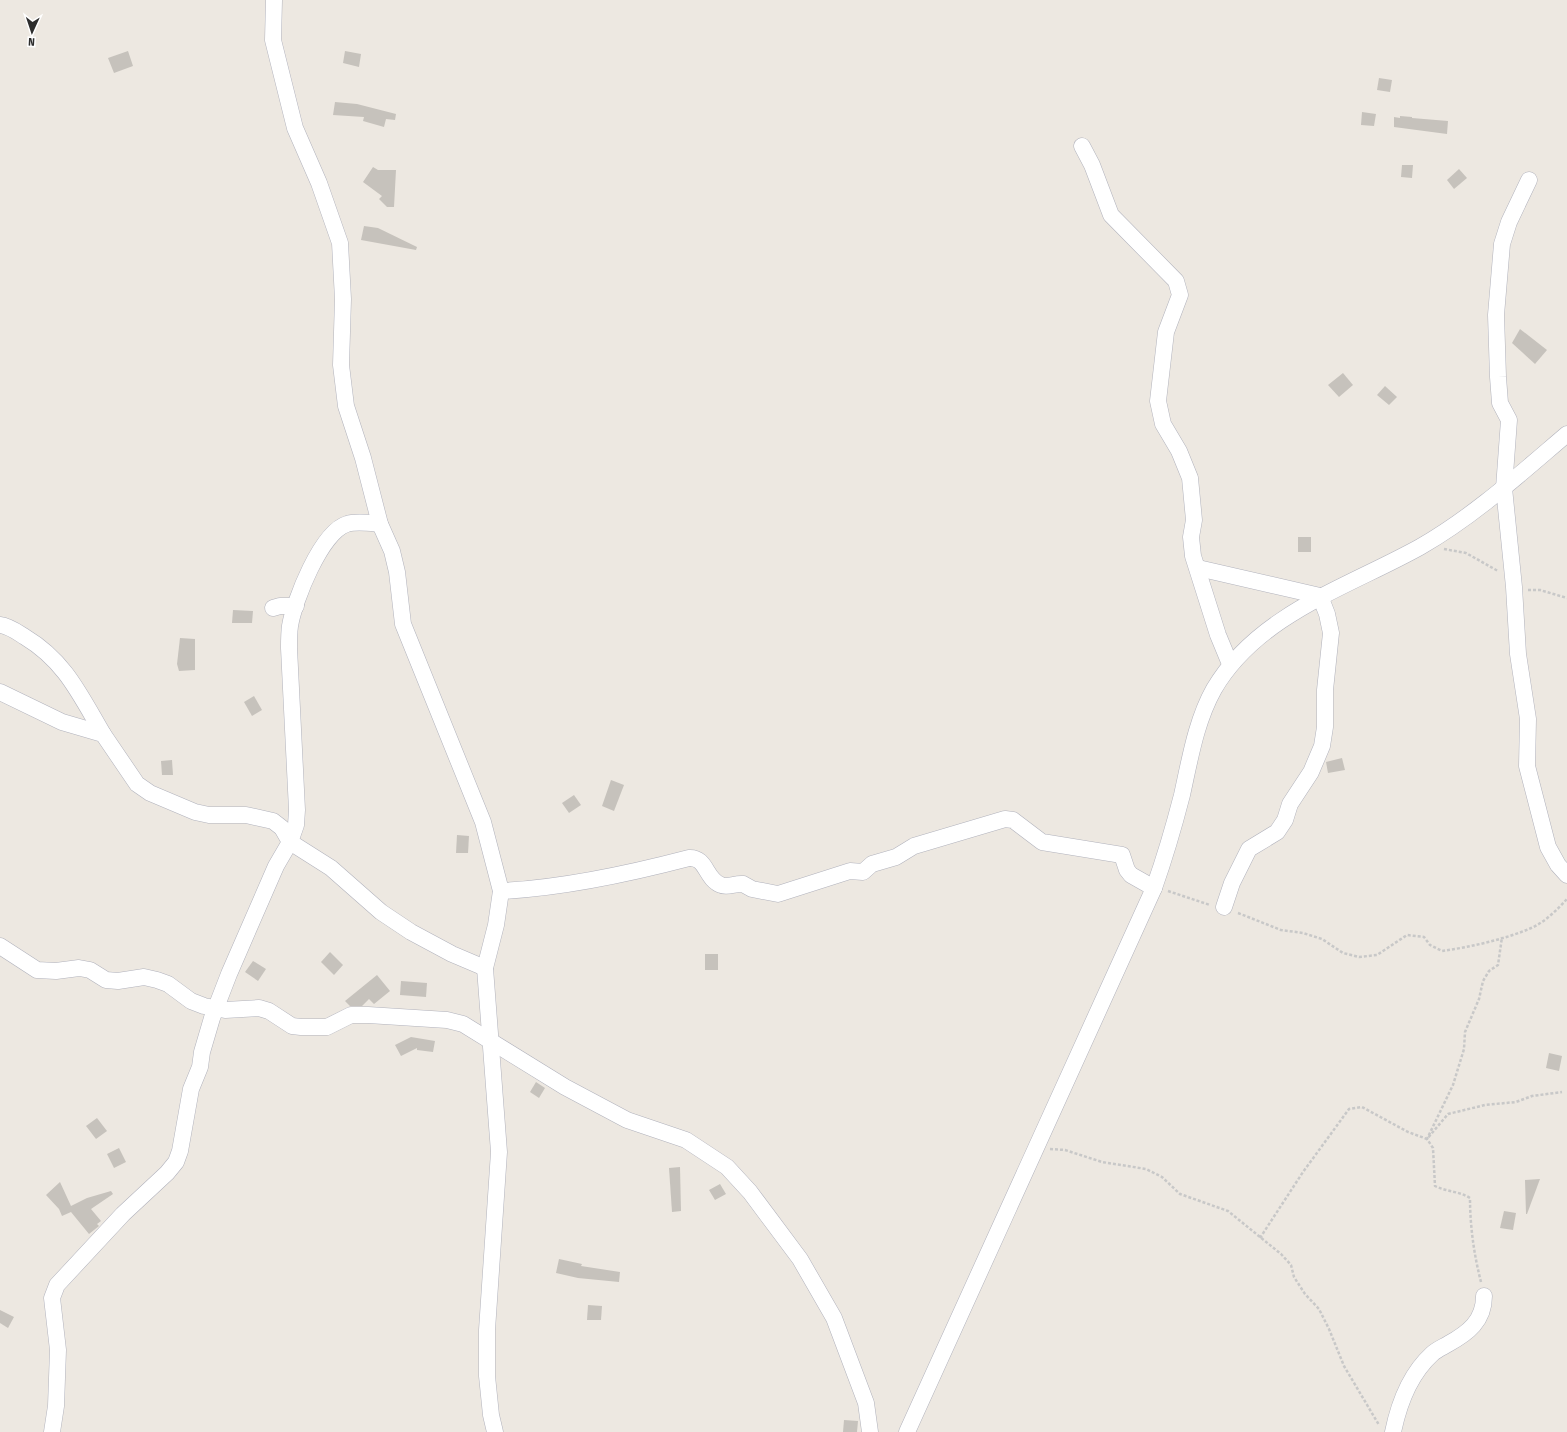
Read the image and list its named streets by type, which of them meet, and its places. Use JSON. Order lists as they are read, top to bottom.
{
  "north": "bottom"
}
